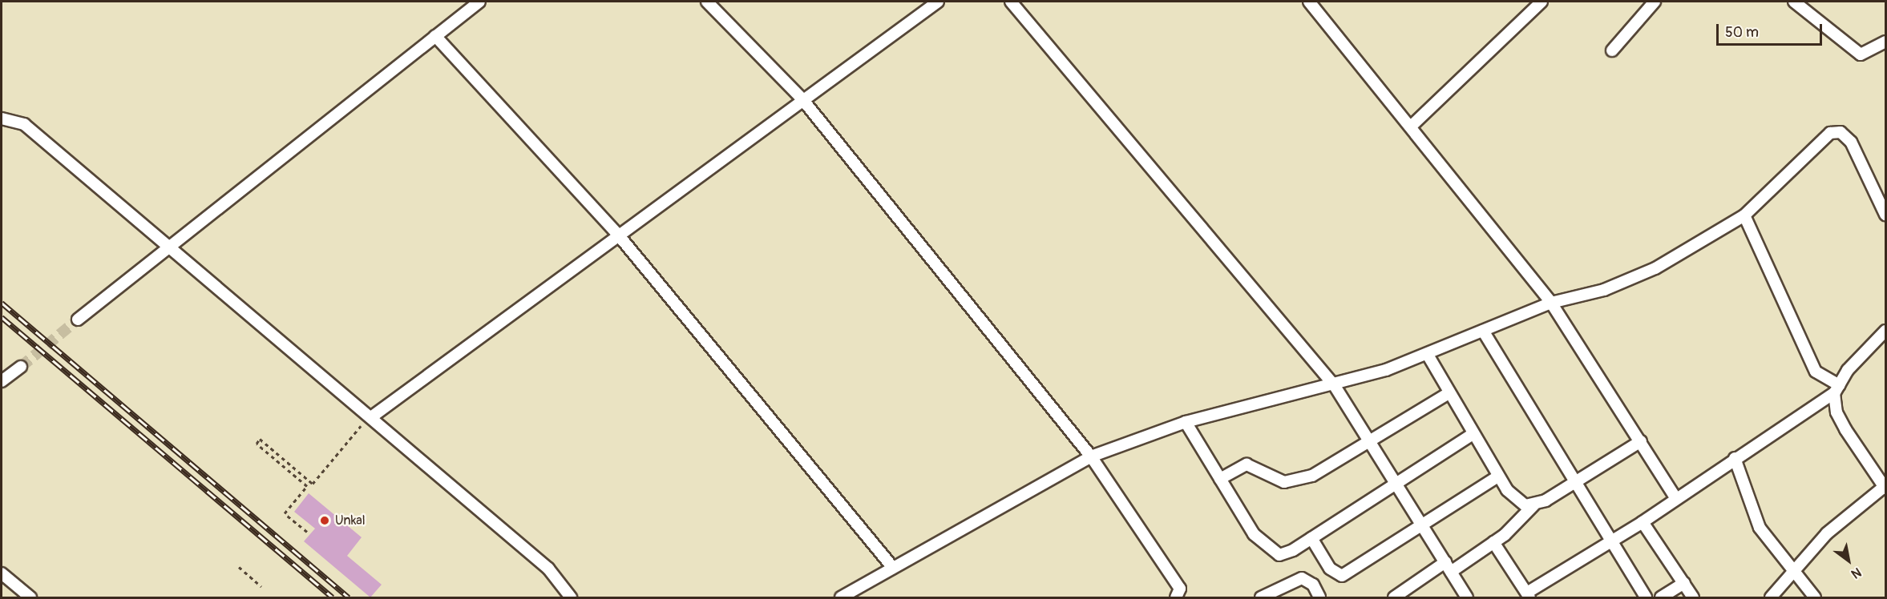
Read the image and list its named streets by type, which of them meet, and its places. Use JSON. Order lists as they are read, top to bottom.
{
  "places": ["Unkal"],
  "scale_bar": "50 m",
  "north": "bottom right"
}
